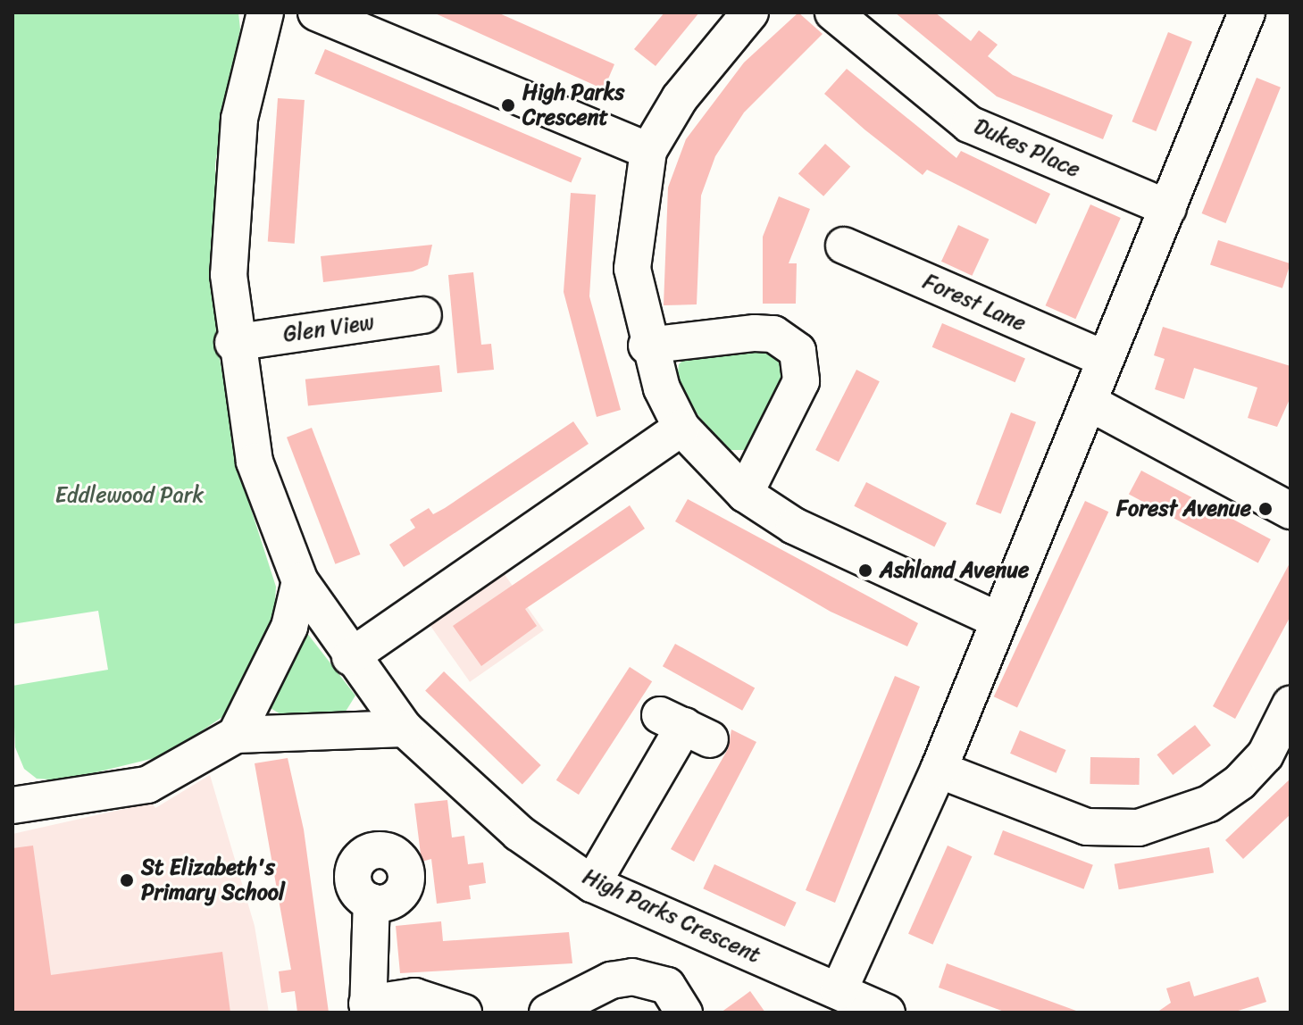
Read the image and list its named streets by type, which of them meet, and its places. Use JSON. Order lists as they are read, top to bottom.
{
  "streets": {
    "street": [
      "Dukes Place",
      "Forest Lane",
      "Glen View",
      "High Parks Crescent"
    ]
  },
  "crossings": [
    ["Glen View", "High Parks Crescent"]
  ],
  "parks": ["Eddlewood Park"],
  "places": [
    "High Parks Crescent",
    "Forest Avenue",
    "Ashland Avenue",
    "St Elizabeth's Primary School"
  ]
}
